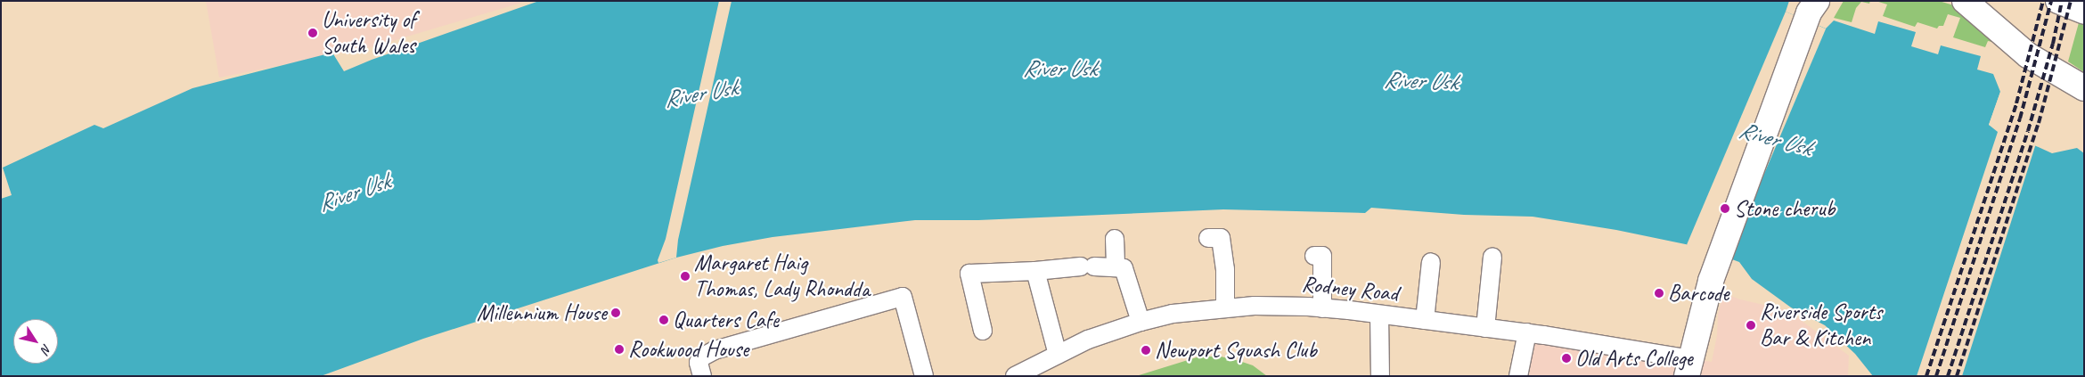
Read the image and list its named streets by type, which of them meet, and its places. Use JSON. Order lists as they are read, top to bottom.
{
  "streets": {
    "street": ["Rodney Road"]
  },
  "water": ["River Usk"],
  "places": [
    "University of South Wales",
    "Stone cherub",
    "Margaret Haig Thomas, Lady Rhondda",
    "Barcode",
    "Millennium House",
    "Quarters Cafe",
    "Riverside Sports Bar & Kitchen",
    "Rookwood House",
    "Newport Squash Club",
    "Old Arts College"
  ],
  "north": "bottom right"
}
